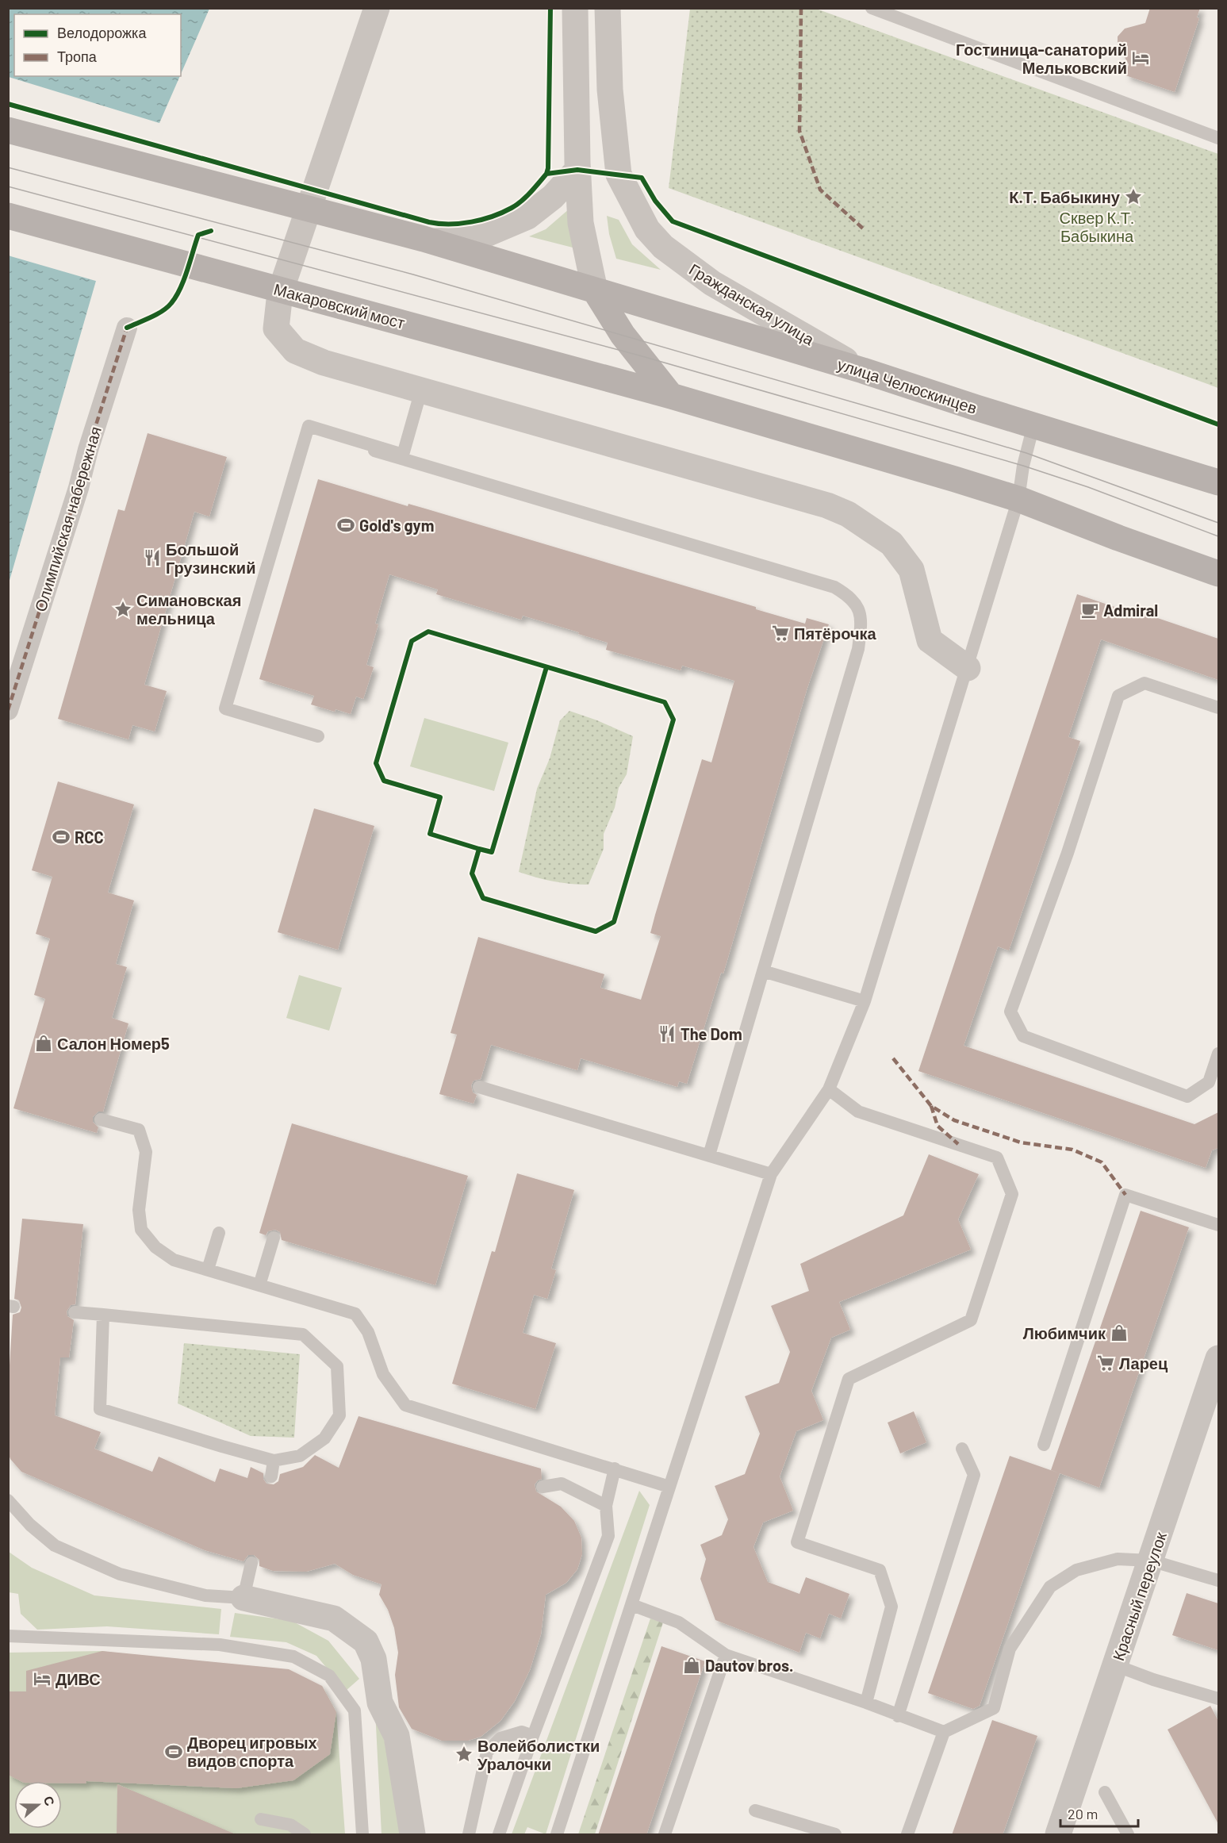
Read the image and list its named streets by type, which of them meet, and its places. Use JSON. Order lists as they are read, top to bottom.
{
  "streets": {
    "main road": ["Макаровский мост", "улица Челюскинцев"],
    "street": ["Гражданская улица", "Олимпийская набережная", "Красный переулок"]
  },
  "crossings": [
    ["Гражданская улица", "улица Челюскинцев"]
  ],
  "parks": ["Сквер К.Т. Бабыкина"],
  "places": {
    "hotel": ["Гостиница-санаторий Мельковский", "ДИВС"],
    "place": ["К.Т. Бабыкину", "Симановская мельница", "Волейболистки Уралочки"],
    "sports": ["Gold's gym", "RCC", "Дворец игровых видов спорта"],
    "restaurant": ["Большой Грузинский", "The Dom"],
    "cafe": ["Admiral"],
    "supermarket": ["Пятёрочка", "Ларец"],
    "shop": ["Салон Номер5", "Любимчик", "Dautov bros."]
  },
  "legend": ["Велодорожка", "Тропа"],
  "scale_bar": "20 m",
  "north": "right"
}
